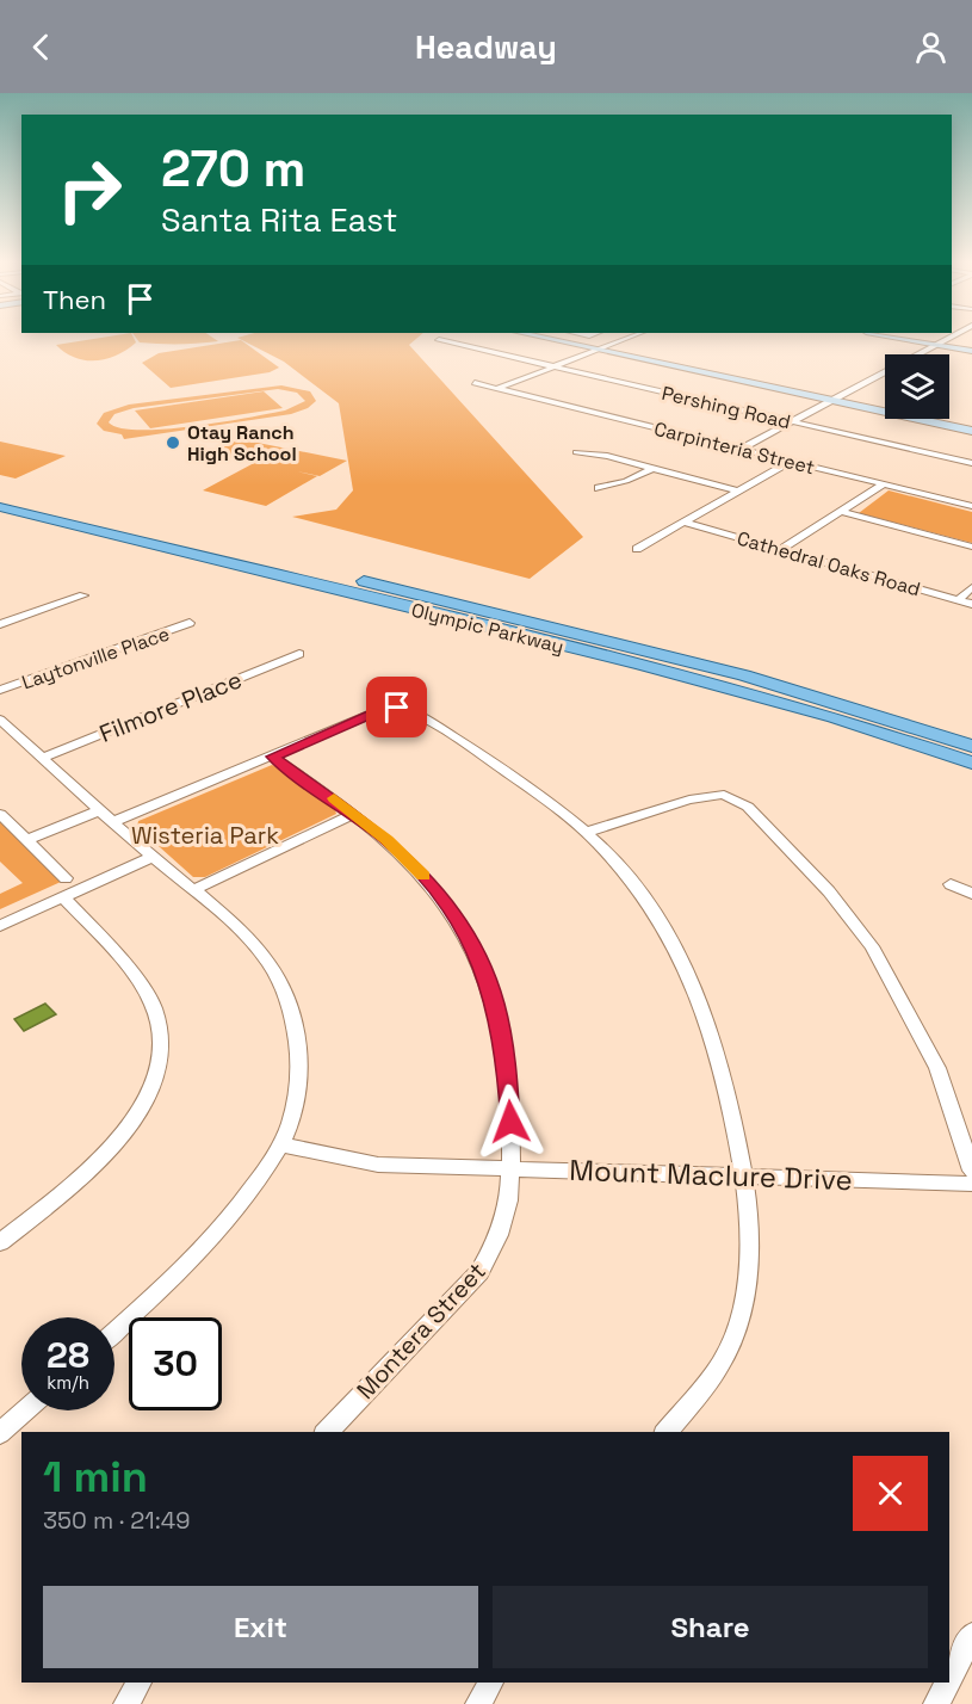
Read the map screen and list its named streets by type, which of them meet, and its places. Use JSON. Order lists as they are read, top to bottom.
{
  "streets": {
    "main road": ["Olympic Parkway"],
    "street": [
      "Pershing Road",
      "Carpinteria Street",
      "Cathedral Oaks Road",
      "Laytonville Place",
      "Filmore Place",
      "Mount Maclure Drive",
      "Montera Street"
    ]
  },
  "crossings": [
    ["Mount Maclure Drive", "Montera Street"]
  ],
  "parks": ["Wisteria Park"],
  "places": ["Otay Ranch High School"],
  "page": {
    "header": "Headway",
    "turn": ["270 m", "Santa Rita East"],
    "then": "Then",
    "speed": "28 km/h",
    "limit": "30",
    "heading": ["1 min", "350 m · 21:49"],
    "buttons": ["Exit", "Share"]
  }
}
